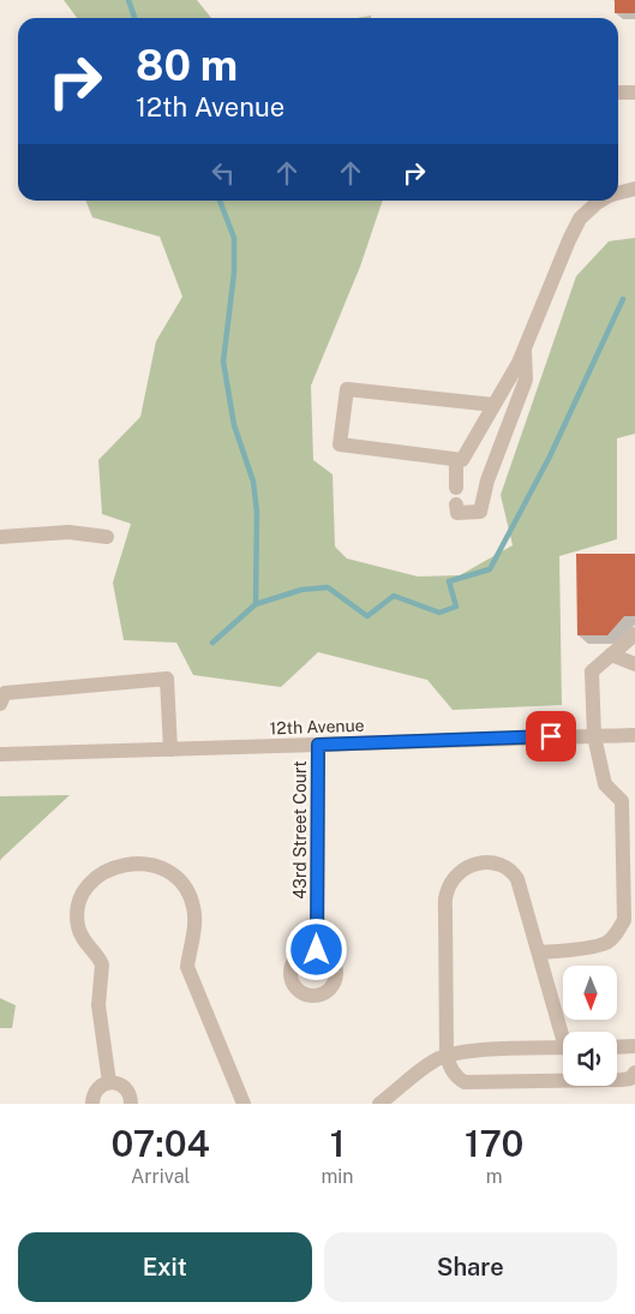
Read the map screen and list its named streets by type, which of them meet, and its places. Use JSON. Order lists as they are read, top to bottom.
{
  "streets": {
    "street": ["12th Avenue", "43rd Street Court"]
  },
  "crossings": [
    ["12th Avenue", "43rd Street Court"]
  ],
  "north": "bottom",
  "page": {
    "turn": ["80 m", "12th Avenue"],
    "eta": [
      "07:04",
      "Arrival",
      "1",
      "min",
      "170",
      "m"
    ],
    "buttons": ["Exit", "Share"]
  }
}
